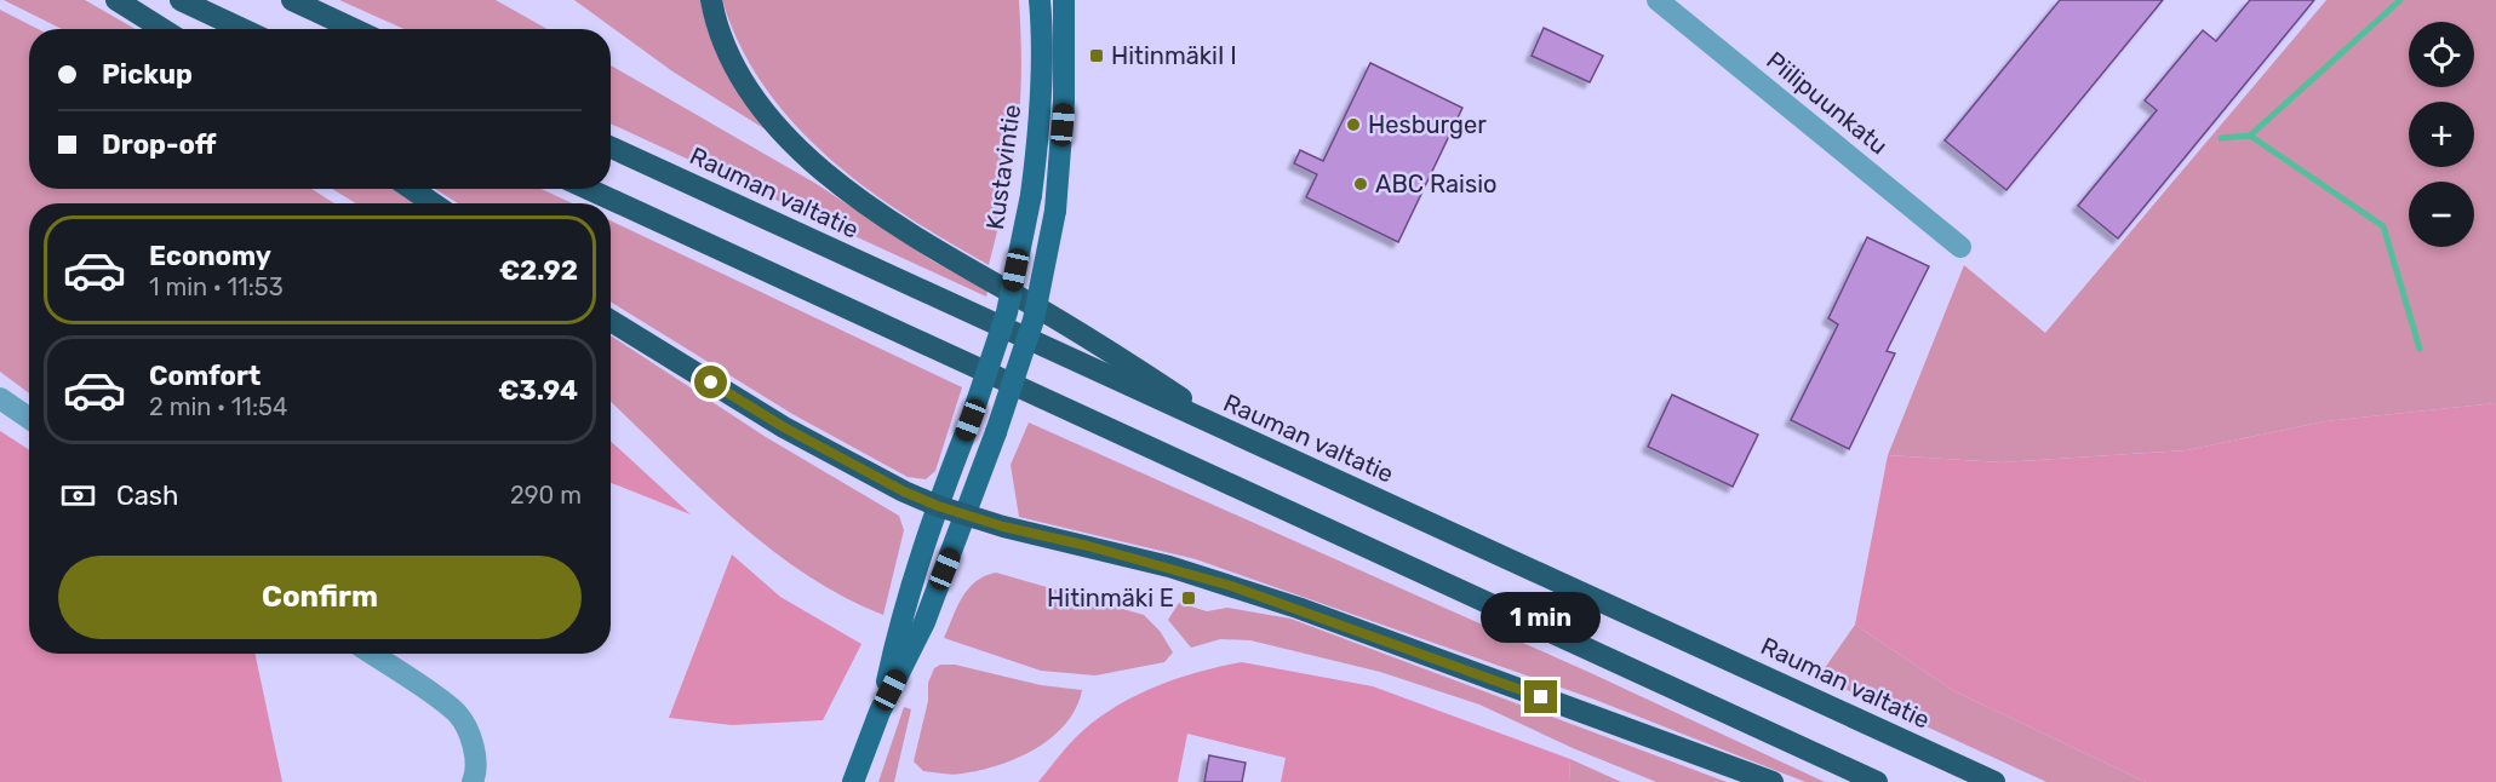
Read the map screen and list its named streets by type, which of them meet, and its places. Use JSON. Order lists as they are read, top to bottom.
{
  "streets": {
    "highway": ["Rauman valtatie"],
    "main road": ["Kustavintie"],
    "street": ["Piilipuunkatu"]
  },
  "places": {
    "transit": ["HitinmäkiI I", "Hitinmäki E"],
    "other": ["Hesburger", "ABC Raisio"]
  },
  "page": {
    "map_buttons": ["+", "−"],
    "banner": ["Pickup", "Drop-off"],
    "list": [
      {
        "name": "Economy",
        "note": "1 min · 11:53",
        "value": "€2.92"
      },
      {
        "name": "Comfort",
        "note": "2 min · 11:54",
        "value": "€3.94"
      }
    ],
    "pay": ["Cash", "290 m"],
    "buttons": "Confirm",
    "bubble": "1 min"
  }
}
